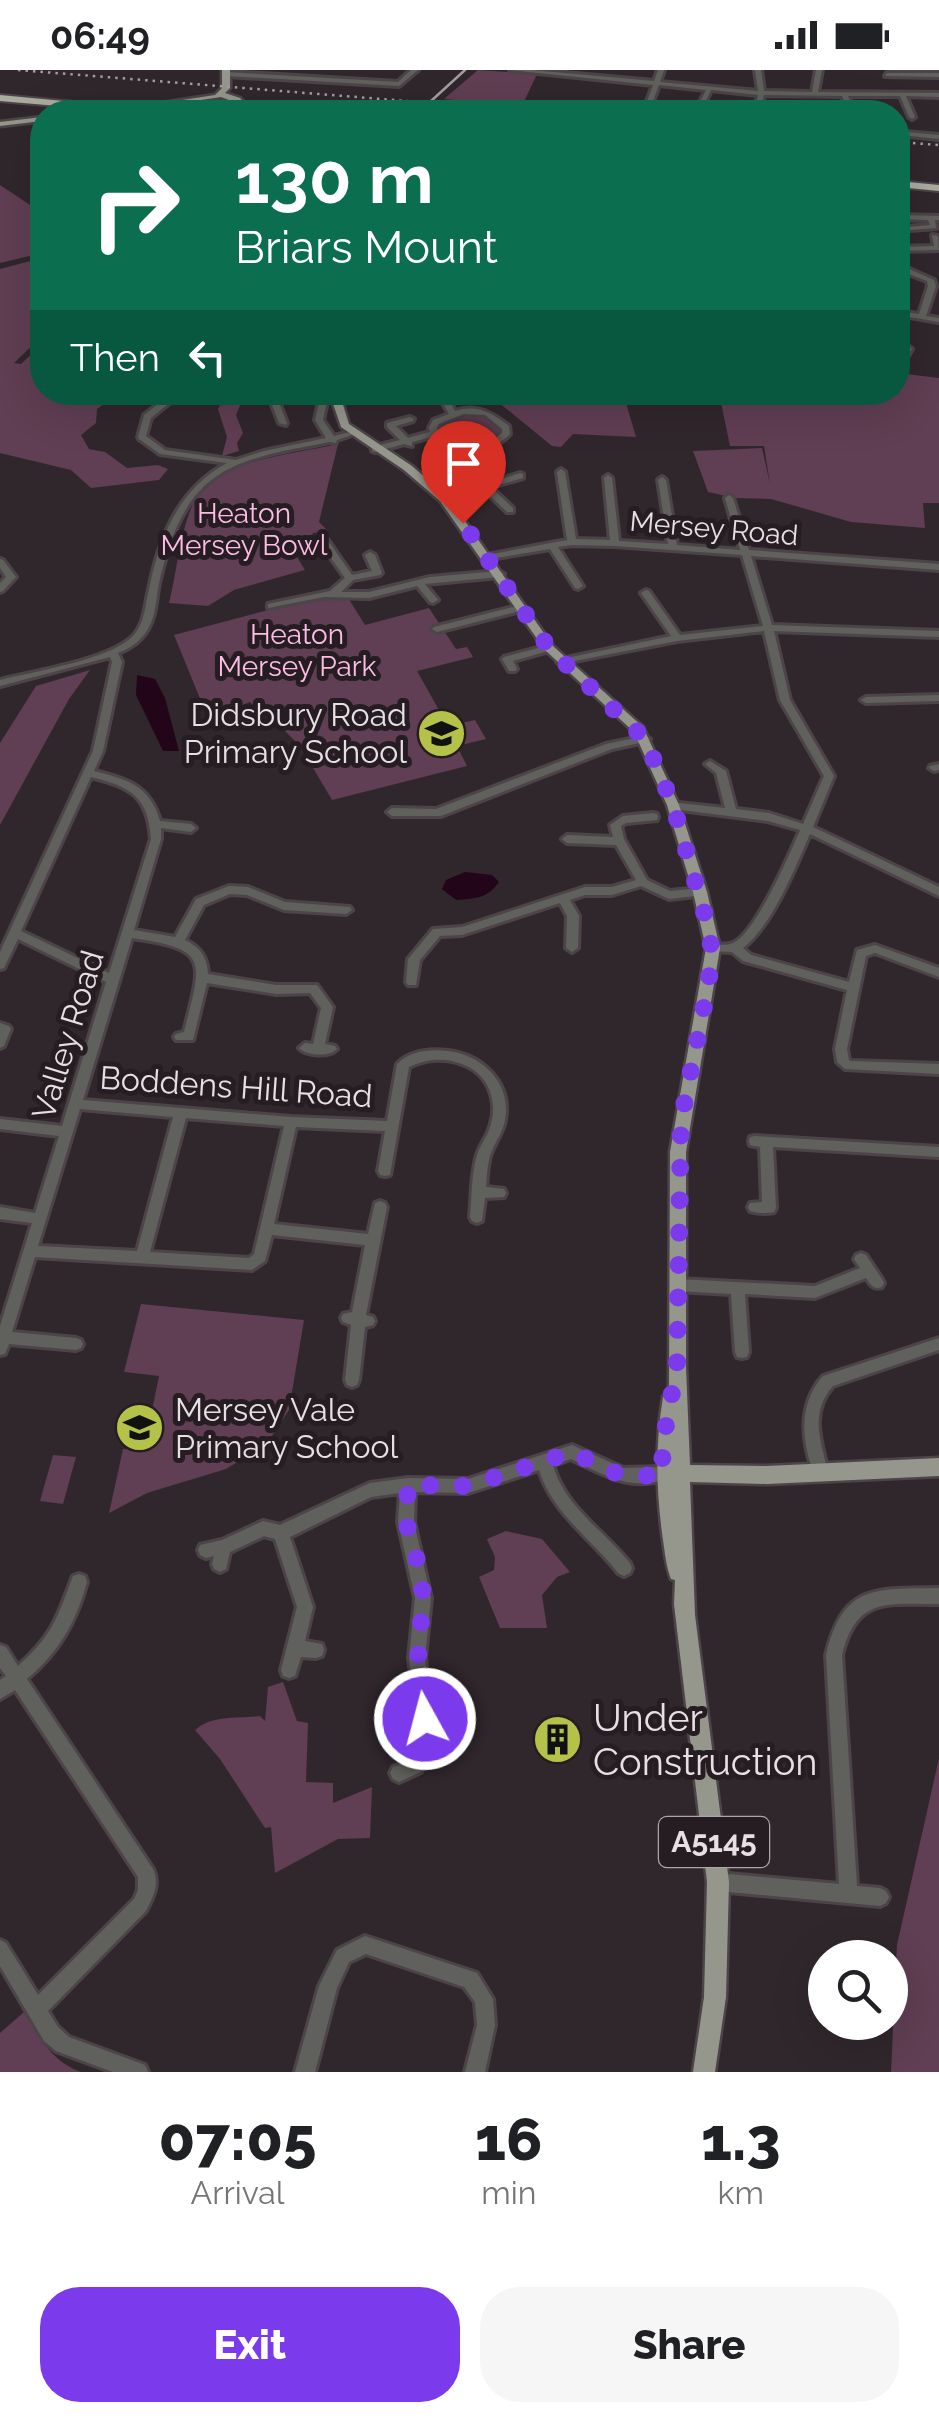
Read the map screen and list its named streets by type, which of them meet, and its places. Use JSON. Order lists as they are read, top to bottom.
{
  "streets": {
    "main road": ["A5145"],
    "street": ["Mersey Road", "Valley Road", "Boddens Hill Road"]
  },
  "crossings": [
    ["Mersey Road", "A5145"],
    ["Valley Road", "Boddens Hill Road"]
  ],
  "parks": ["Heaton Mersey Bowl", "Heaton Mersey Park"],
  "places": {
    "school or university": ["Didsbury Road Primary School", "Mersey Vale Primary School"],
    "building": ["Under Construction"]
  },
  "page": {
    "status": "06:49",
    "turn": ["130 m", "Briars Mount"],
    "then": "Then",
    "eta": [
      "07:05",
      "Arrival",
      "16",
      "min",
      "1.3",
      "km"
    ],
    "buttons": ["Exit", "Share"]
  }
}
